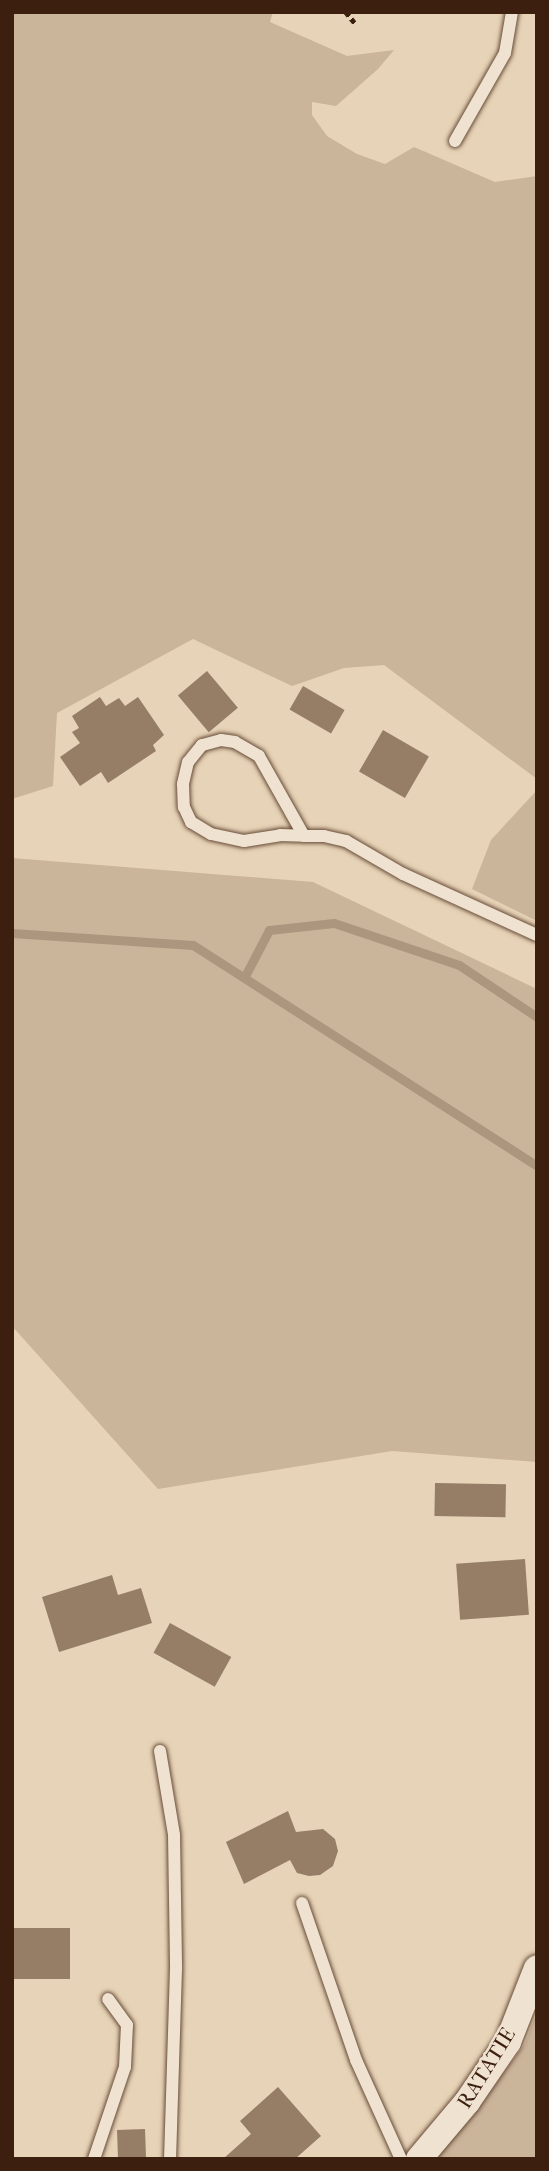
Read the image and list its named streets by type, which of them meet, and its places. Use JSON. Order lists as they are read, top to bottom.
{
  "streets": {
    "street": ["RATATIE"]
  }
}
